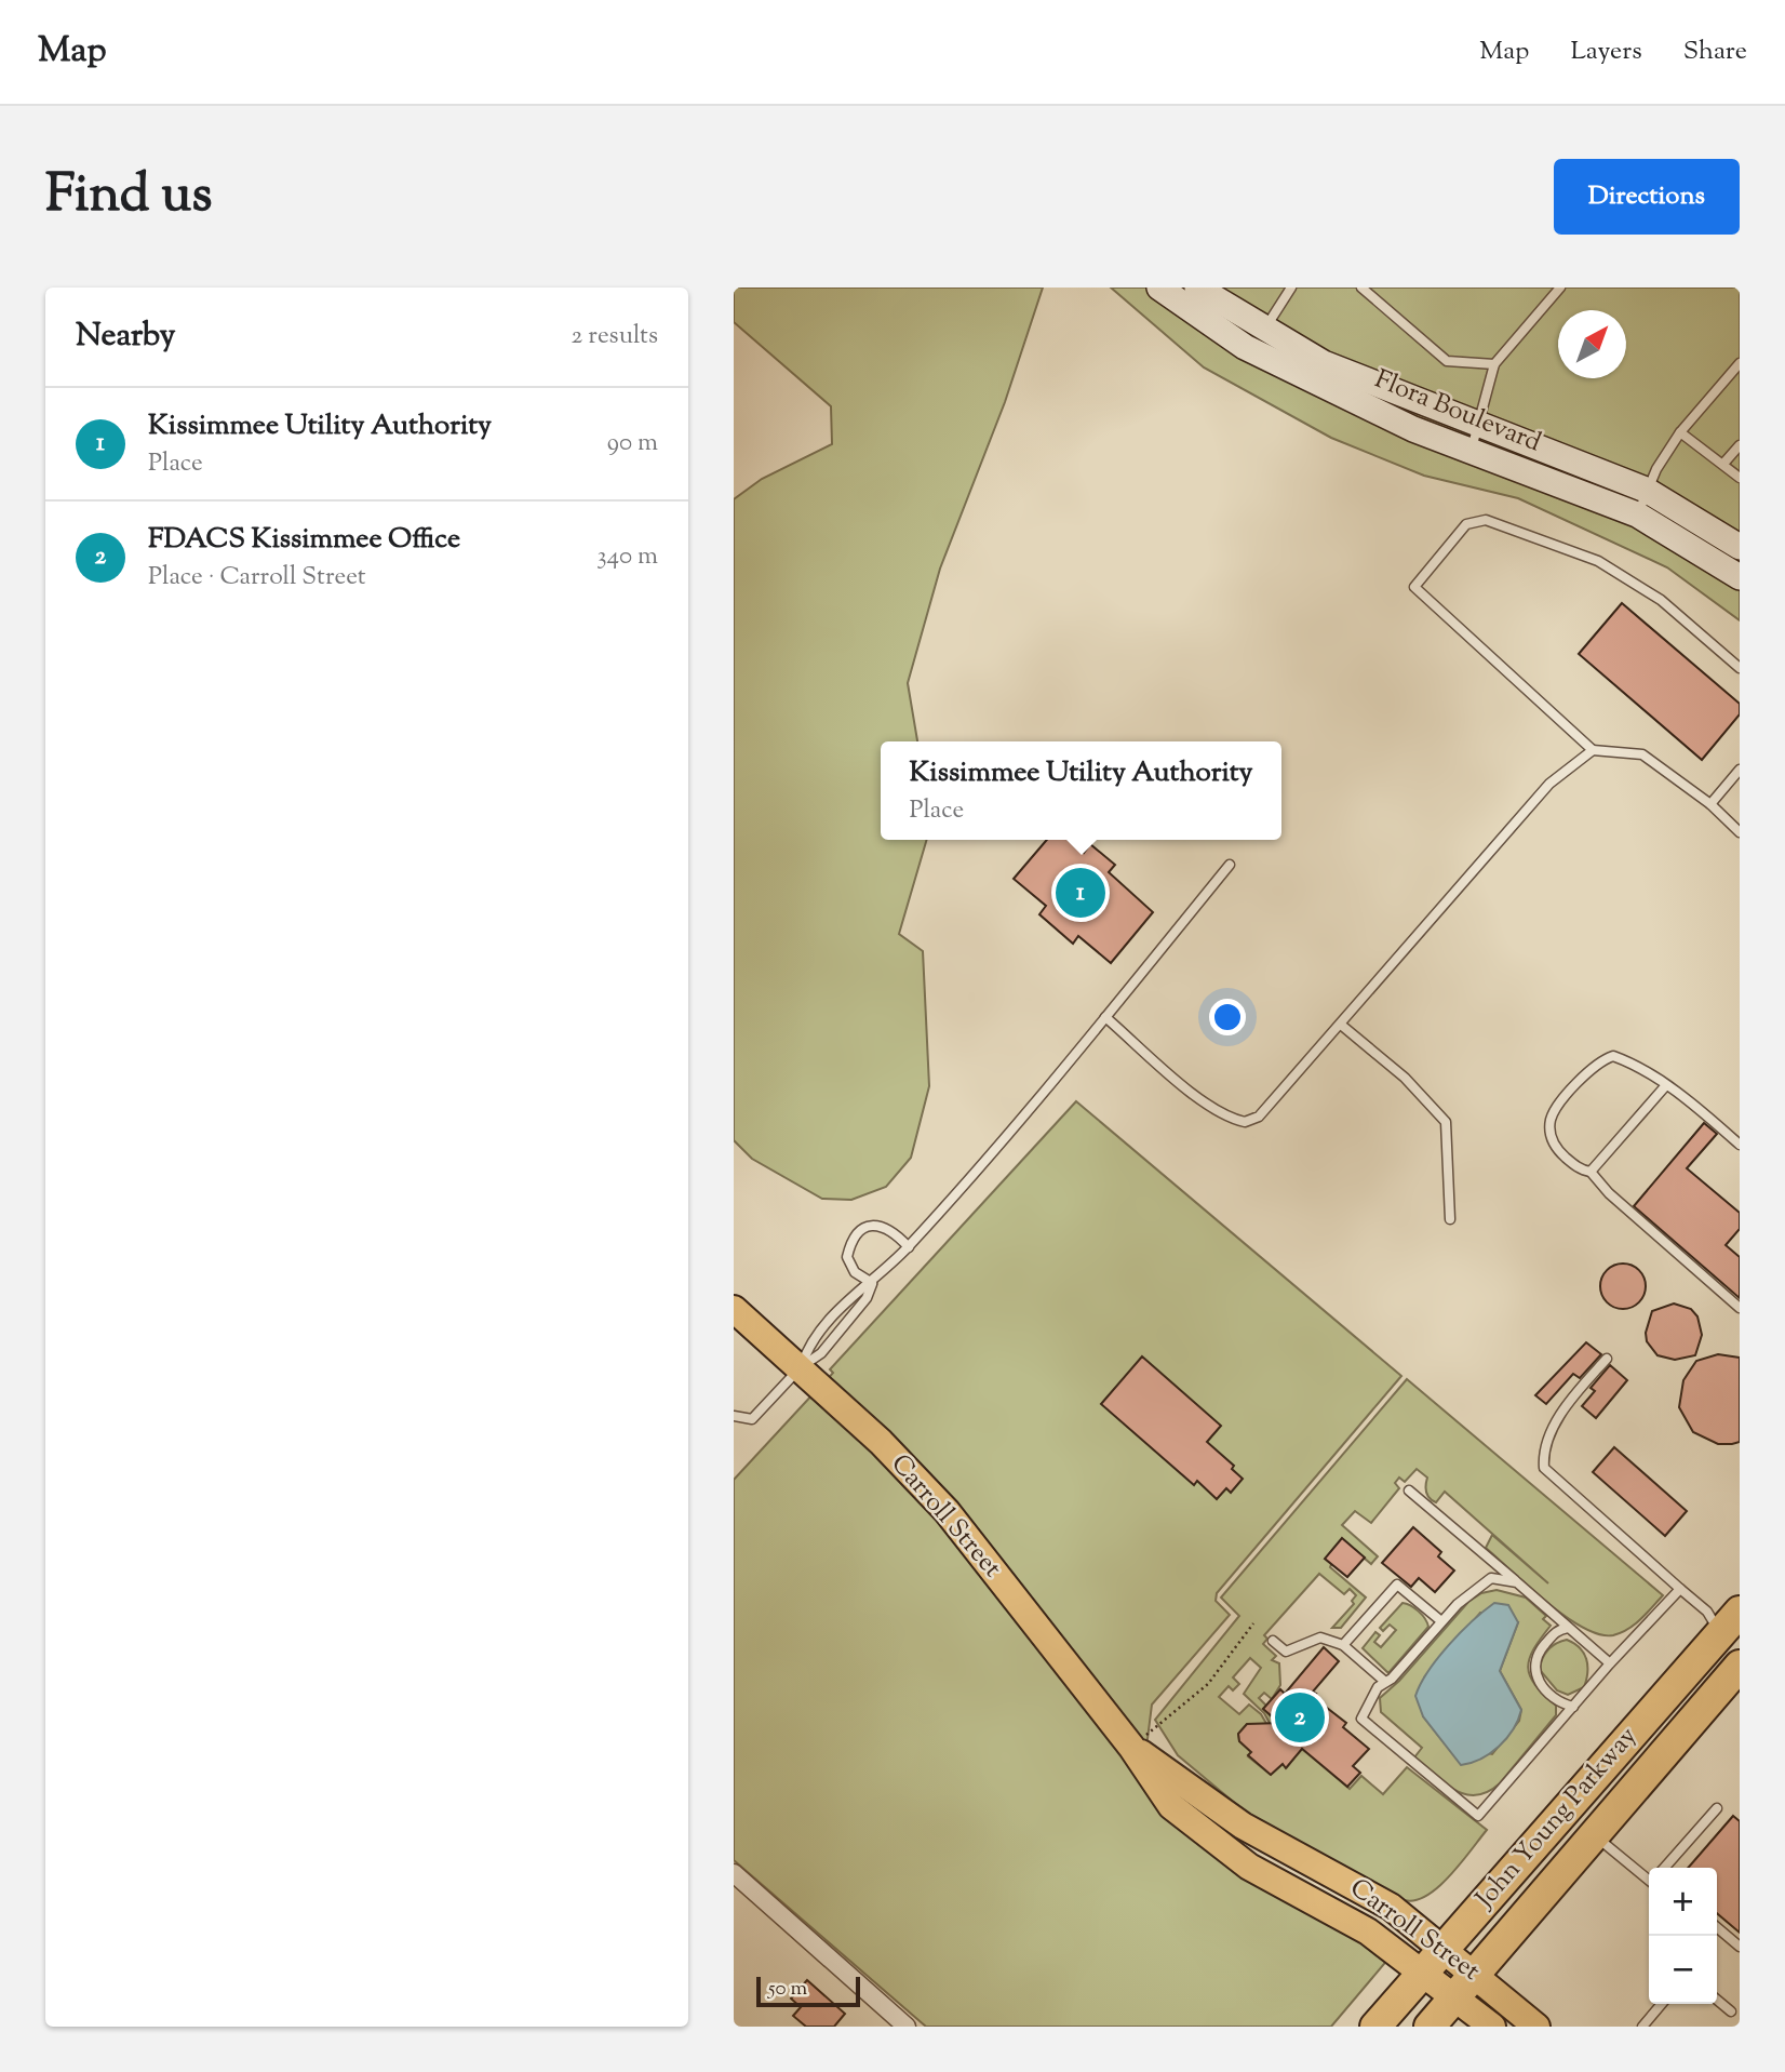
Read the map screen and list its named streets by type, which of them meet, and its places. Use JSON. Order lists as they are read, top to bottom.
{
  "streets": {
    "highway": ["John Young Parkway"],
    "main road": ["Carroll Street"],
    "street": ["Flora Boulevard"]
  },
  "crossings": [
    ["Carroll Street", "John Young Parkway"]
  ],
  "scale_bar": "50 m",
  "north": "top right",
  "page": {
    "header": "Map",
    "nav": ["Map", "Layers", "Share"],
    "title": "Find us",
    "buttons": "Directions",
    "heading": ["Nearby", "2 results"],
    "list": [
      {
        "mark": "1",
        "name": "Kissimmee Utility Authority",
        "note": "Place",
        "value": "90 m"
      },
      {
        "mark": "2",
        "name": "FDACS Kissimmee Office",
        "note": "Place · Carroll Street",
        "value": "340 m"
      }
    ],
    "popup": ["Kissimmee Utility Authority", "Place"],
    "pins": ["1", "2"],
    "map_buttons": ["+", "−"],
    "scale": "50 m"
  }
}
